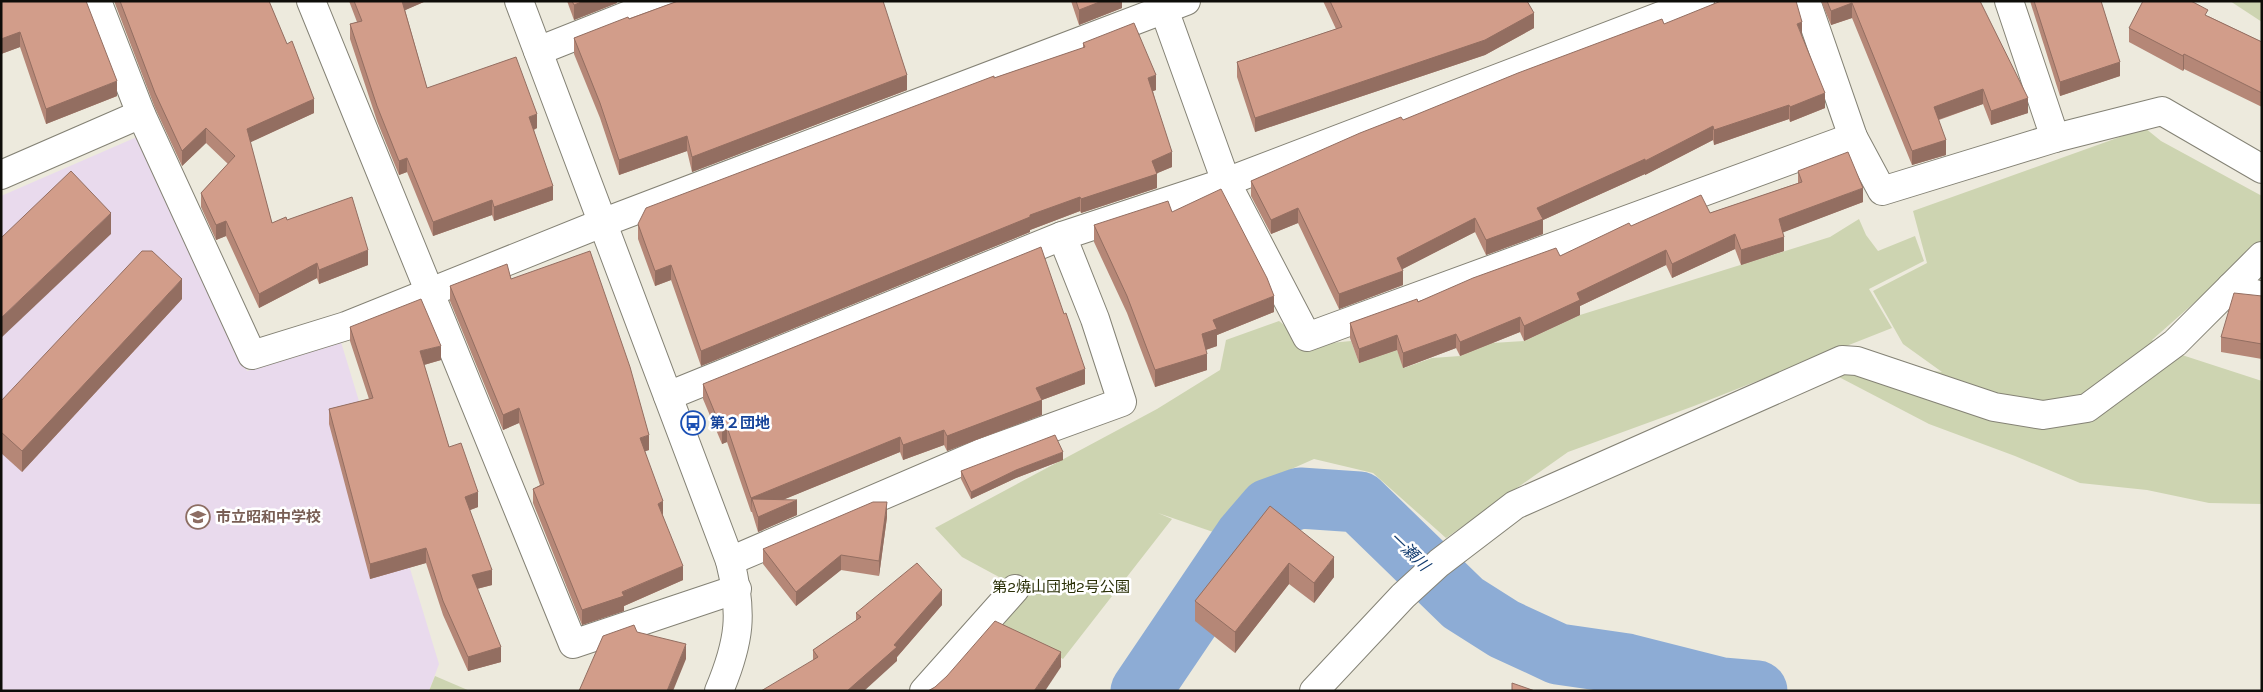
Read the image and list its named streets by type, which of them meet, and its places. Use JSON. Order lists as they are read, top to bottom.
{
  "water": ["一瀬川"],
  "parks": ["第2焼山団地2号公園"],
  "places": {
    "bus stop": ["第２団地"],
    "school or university": ["市立昭和中学校"]
  }
}
